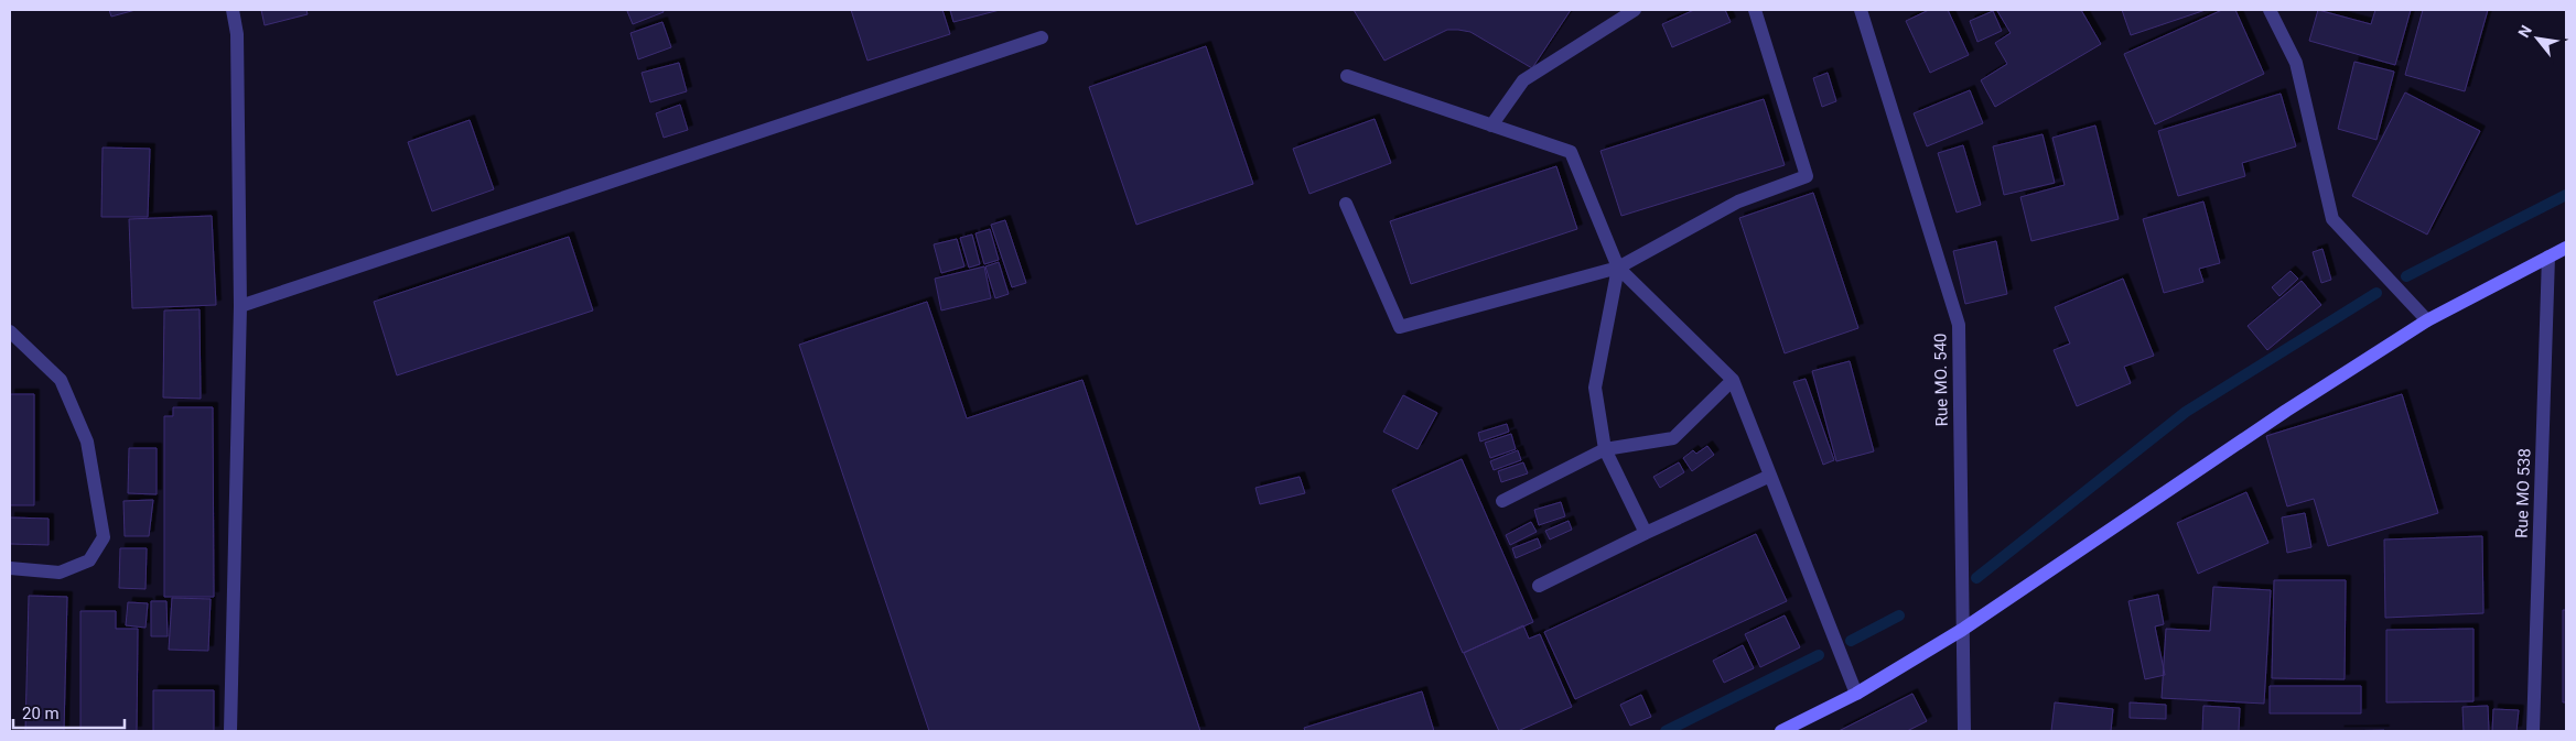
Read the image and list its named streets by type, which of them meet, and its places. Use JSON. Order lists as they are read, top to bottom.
{
  "streets": {
    "street": ["Rue MO. 540", "Rue MO 538"]
  },
  "scale_bar": "20 m",
  "north": "top left"
}
